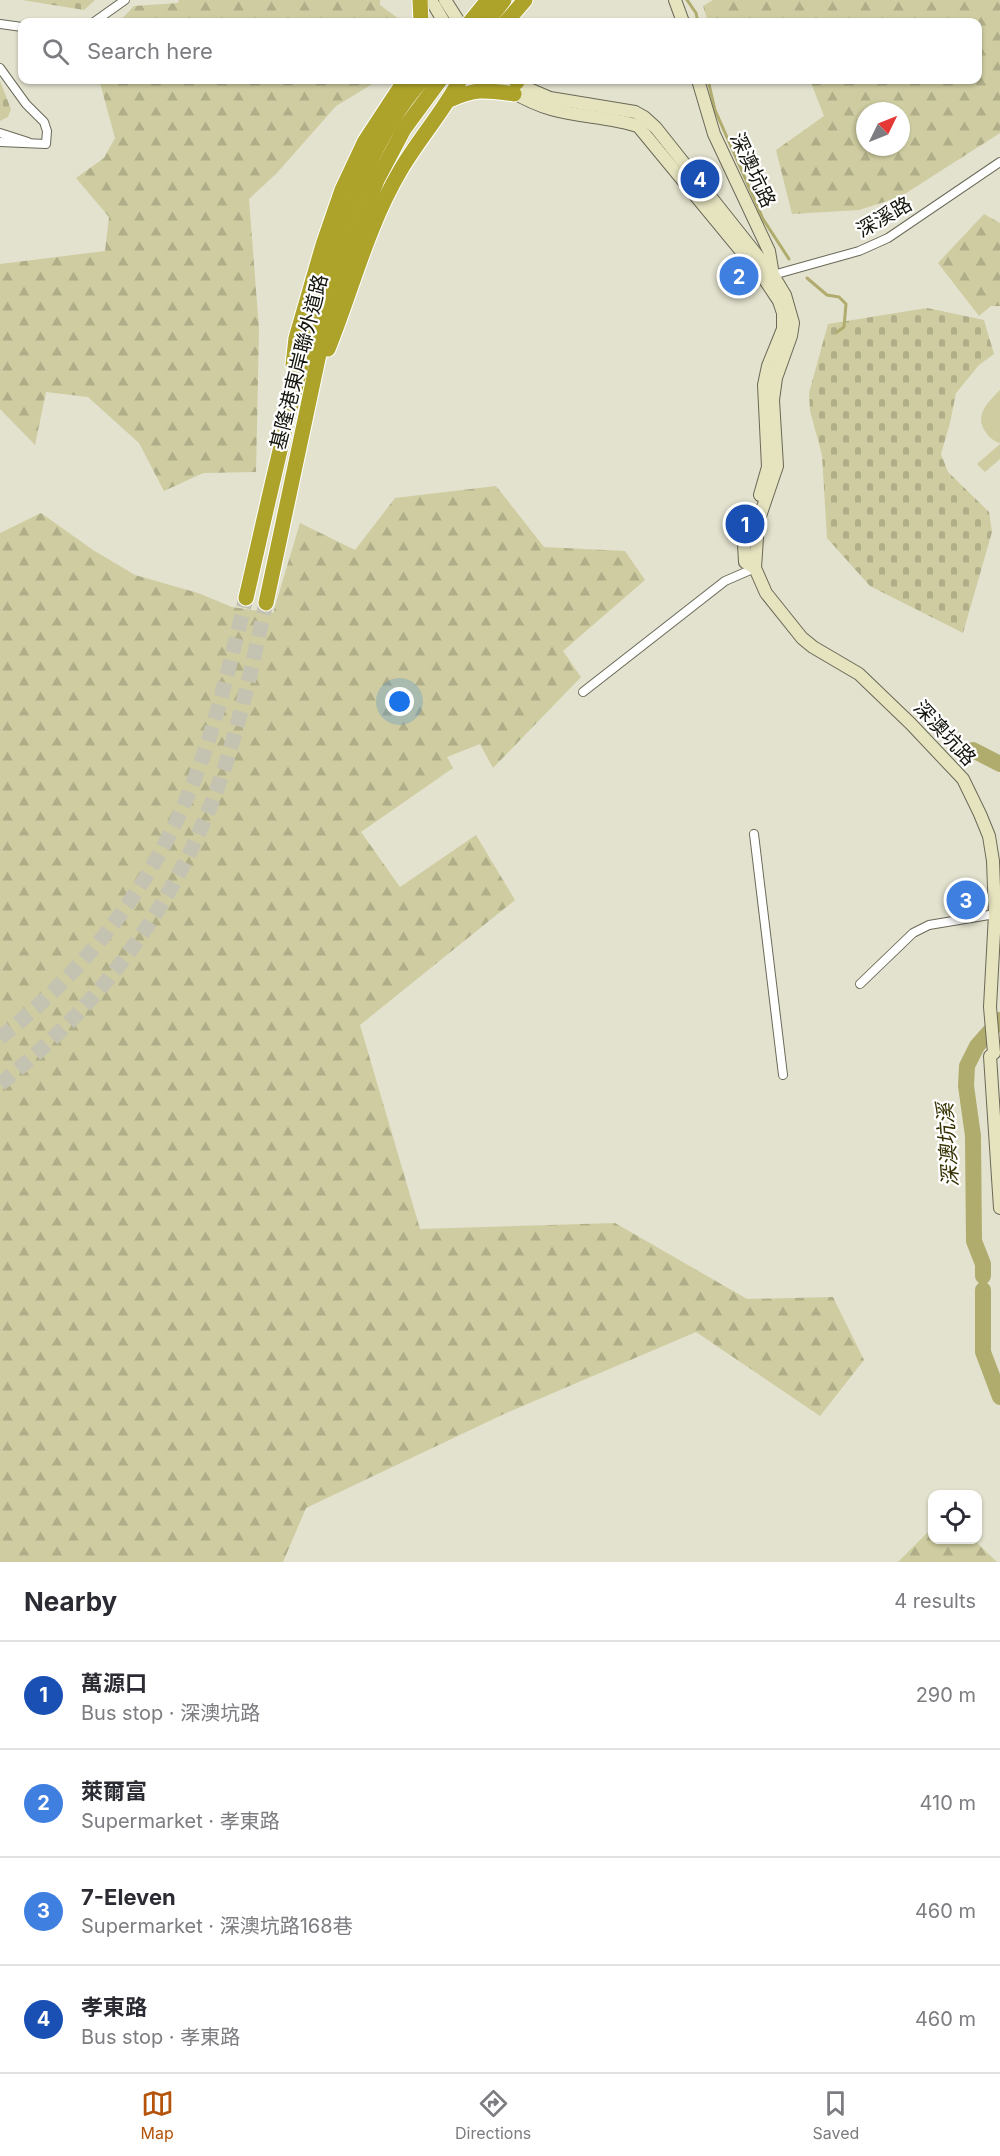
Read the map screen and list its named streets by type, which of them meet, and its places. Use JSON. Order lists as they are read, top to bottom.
{
  "streets": {
    "highway": ["基隆港東岸聯外道路"],
    "main road": ["深澳坑路"],
    "street": ["深溪路"]
  },
  "crossings": [
    ["深澳坑路", "深溪路"]
  ],
  "water": ["深澳坑溪"],
  "north": "top right",
  "page": {
    "search": "Search here",
    "pins": [
      "4",
      "2",
      "1",
      "3"
    ],
    "heading": ["Nearby", "4 results"],
    "list": [
      {
        "mark": "1",
        "name": "萬源口",
        "note": "Bus stop · 深澳坑路",
        "value": "290 m"
      },
      {
        "mark": "2",
        "name": "萊爾富",
        "note": "Supermarket · 孝東路",
        "value": "410 m"
      },
      {
        "mark": "3",
        "name": "7-Eleven",
        "note": "Supermarket · 深澳坑路168巷",
        "value": "460 m"
      },
      {
        "mark": "4",
        "name": "孝東路",
        "note": "Bus stop · 孝東路",
        "value": "460 m"
      }
    ],
    "nav": ["Map", "Directions", "Saved"]
  }
}
